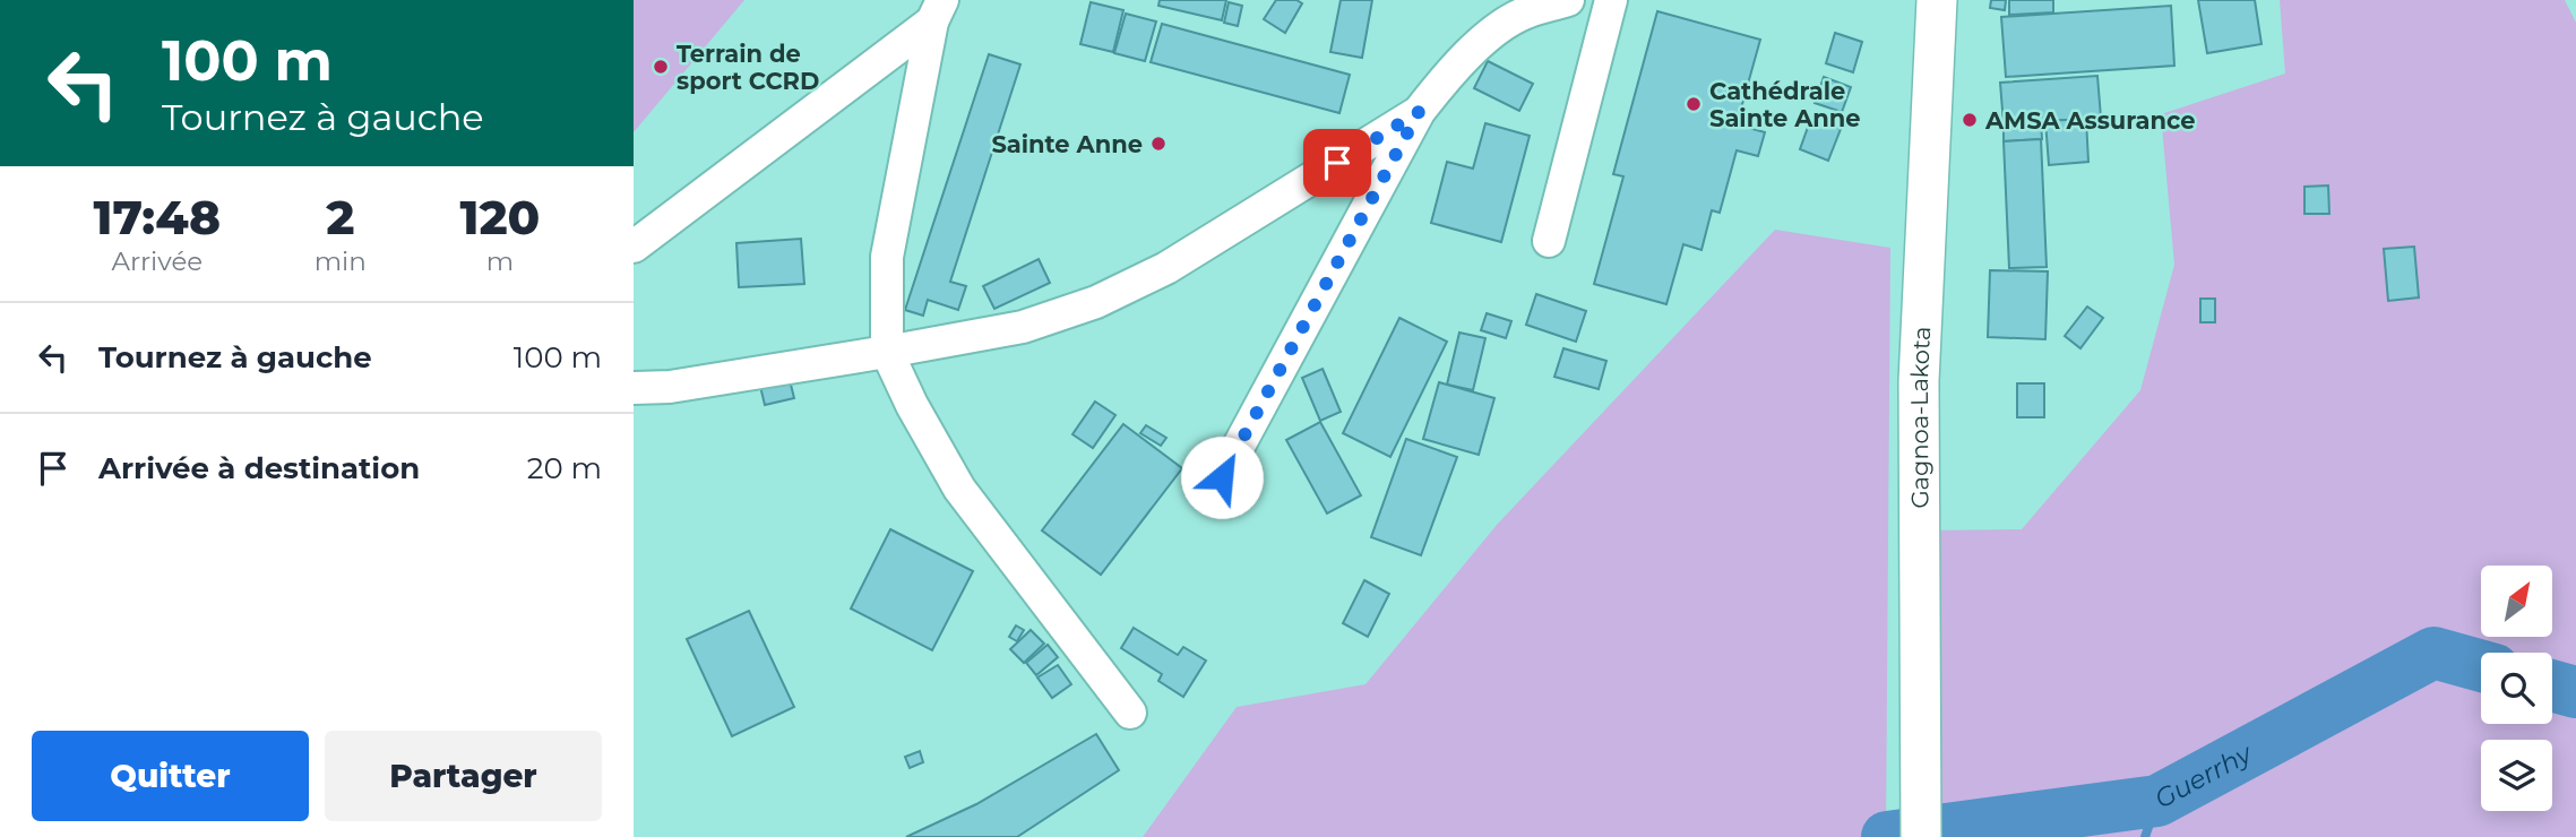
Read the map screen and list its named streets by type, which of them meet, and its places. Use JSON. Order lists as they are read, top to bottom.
{
  "streets": {
    "main road": ["Gagnoa-Lakota"]
  },
  "water": ["Guerrhy"],
  "places": [
    "Terrain de sport CCRD",
    "Cathédrale Sainte Anne",
    "AMSA Assurance",
    "Sainte Anne"
  ],
  "north": "top right",
  "page": {
    "turn": ["100 m", "Tournez à gauche"],
    "eta": [
      "17:48",
      "Arrivée",
      "2",
      "min",
      "120",
      "m"
    ],
    "list": [
      {
        "name": "Tournez à gauche",
        "value": "100 m"
      },
      {
        "name": "Arrivée à destination",
        "value": "20 m"
      }
    ],
    "buttons": ["Quitter", "Partager"]
  }
}
